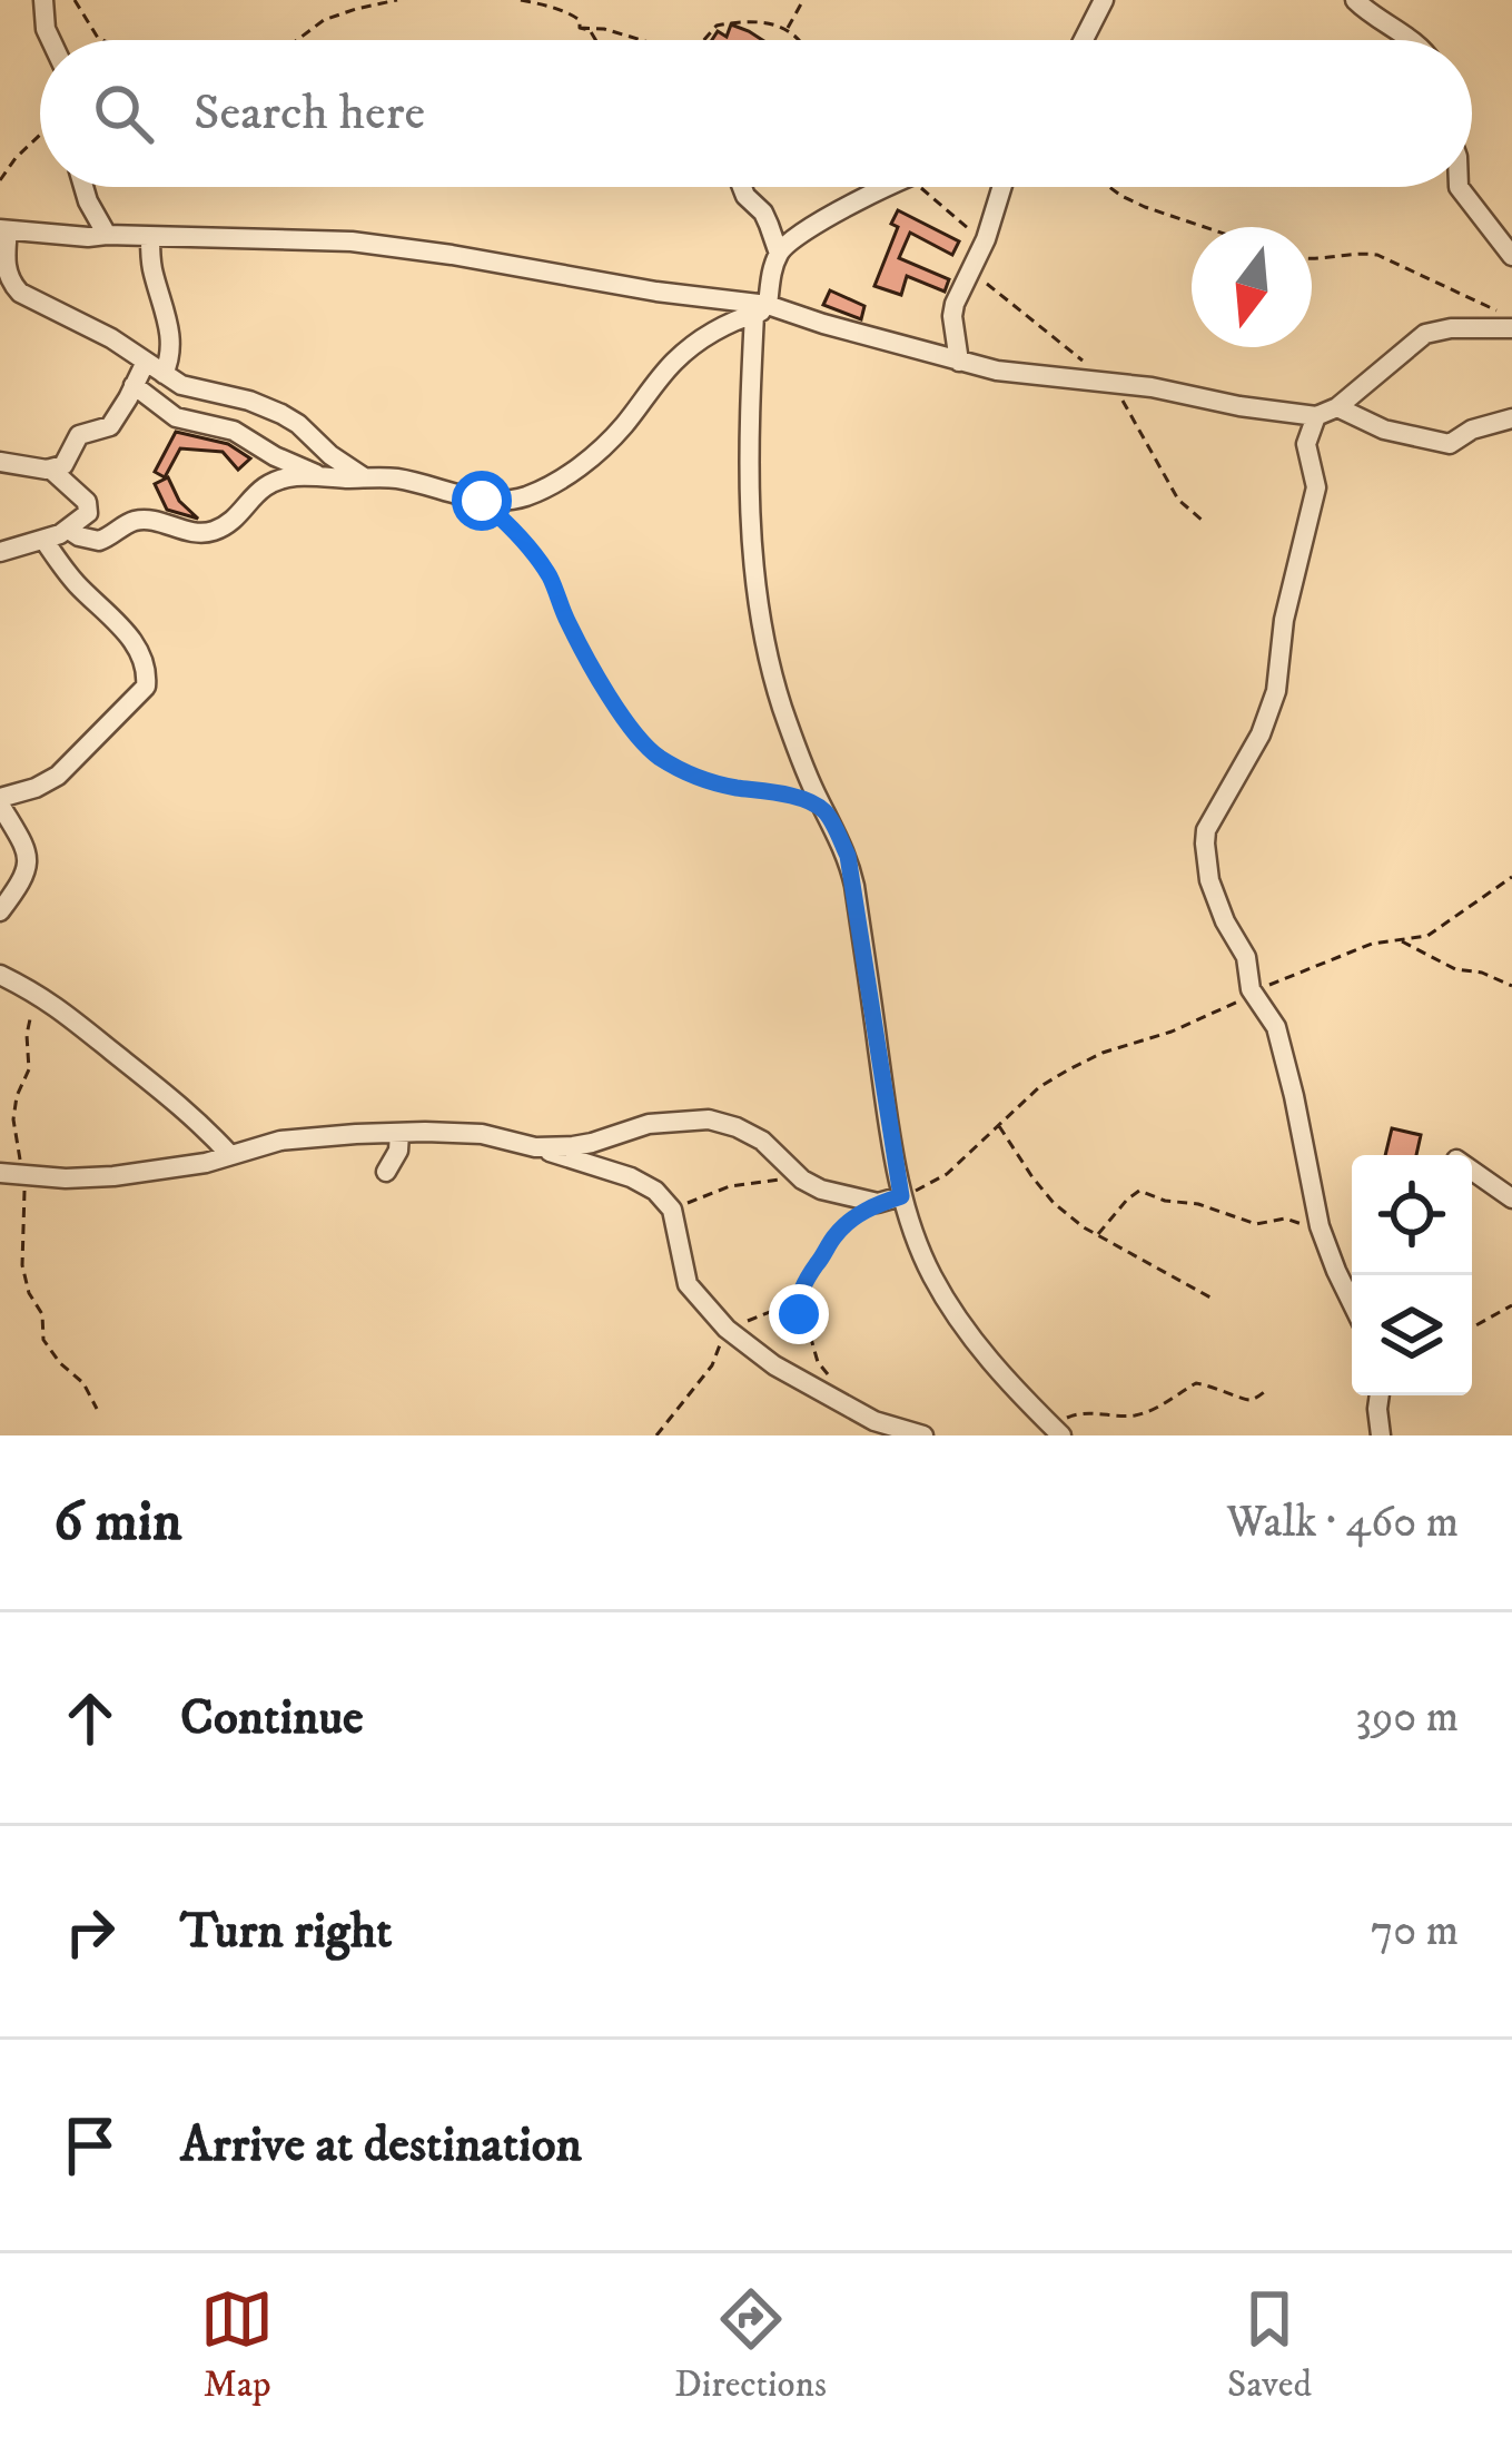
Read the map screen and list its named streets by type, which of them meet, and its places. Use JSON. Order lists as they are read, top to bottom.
{
  "north": "bottom",
  "page": {
    "search": "Search here",
    "heading": ["6 min", "Walk · 460 m"],
    "list": [
      ["Continue", "390 m"],
      ["Turn right", "70 m"],
      "Arrive at destination"
    ],
    "nav": ["Map", "Directions", "Saved"]
  }
}
